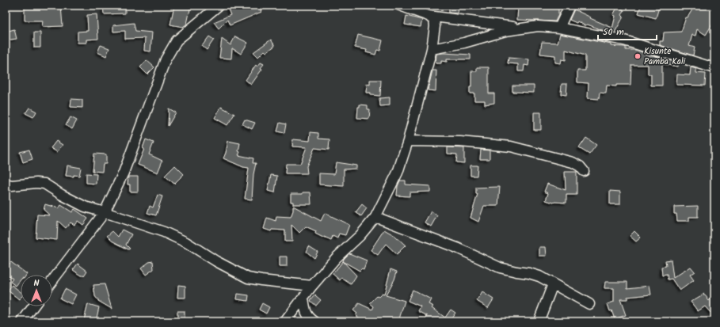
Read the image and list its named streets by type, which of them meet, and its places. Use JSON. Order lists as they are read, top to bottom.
{
  "places": ["Kisunte Pamba Kali"],
  "scale_bar": "50 m",
  "north": "top"
}
